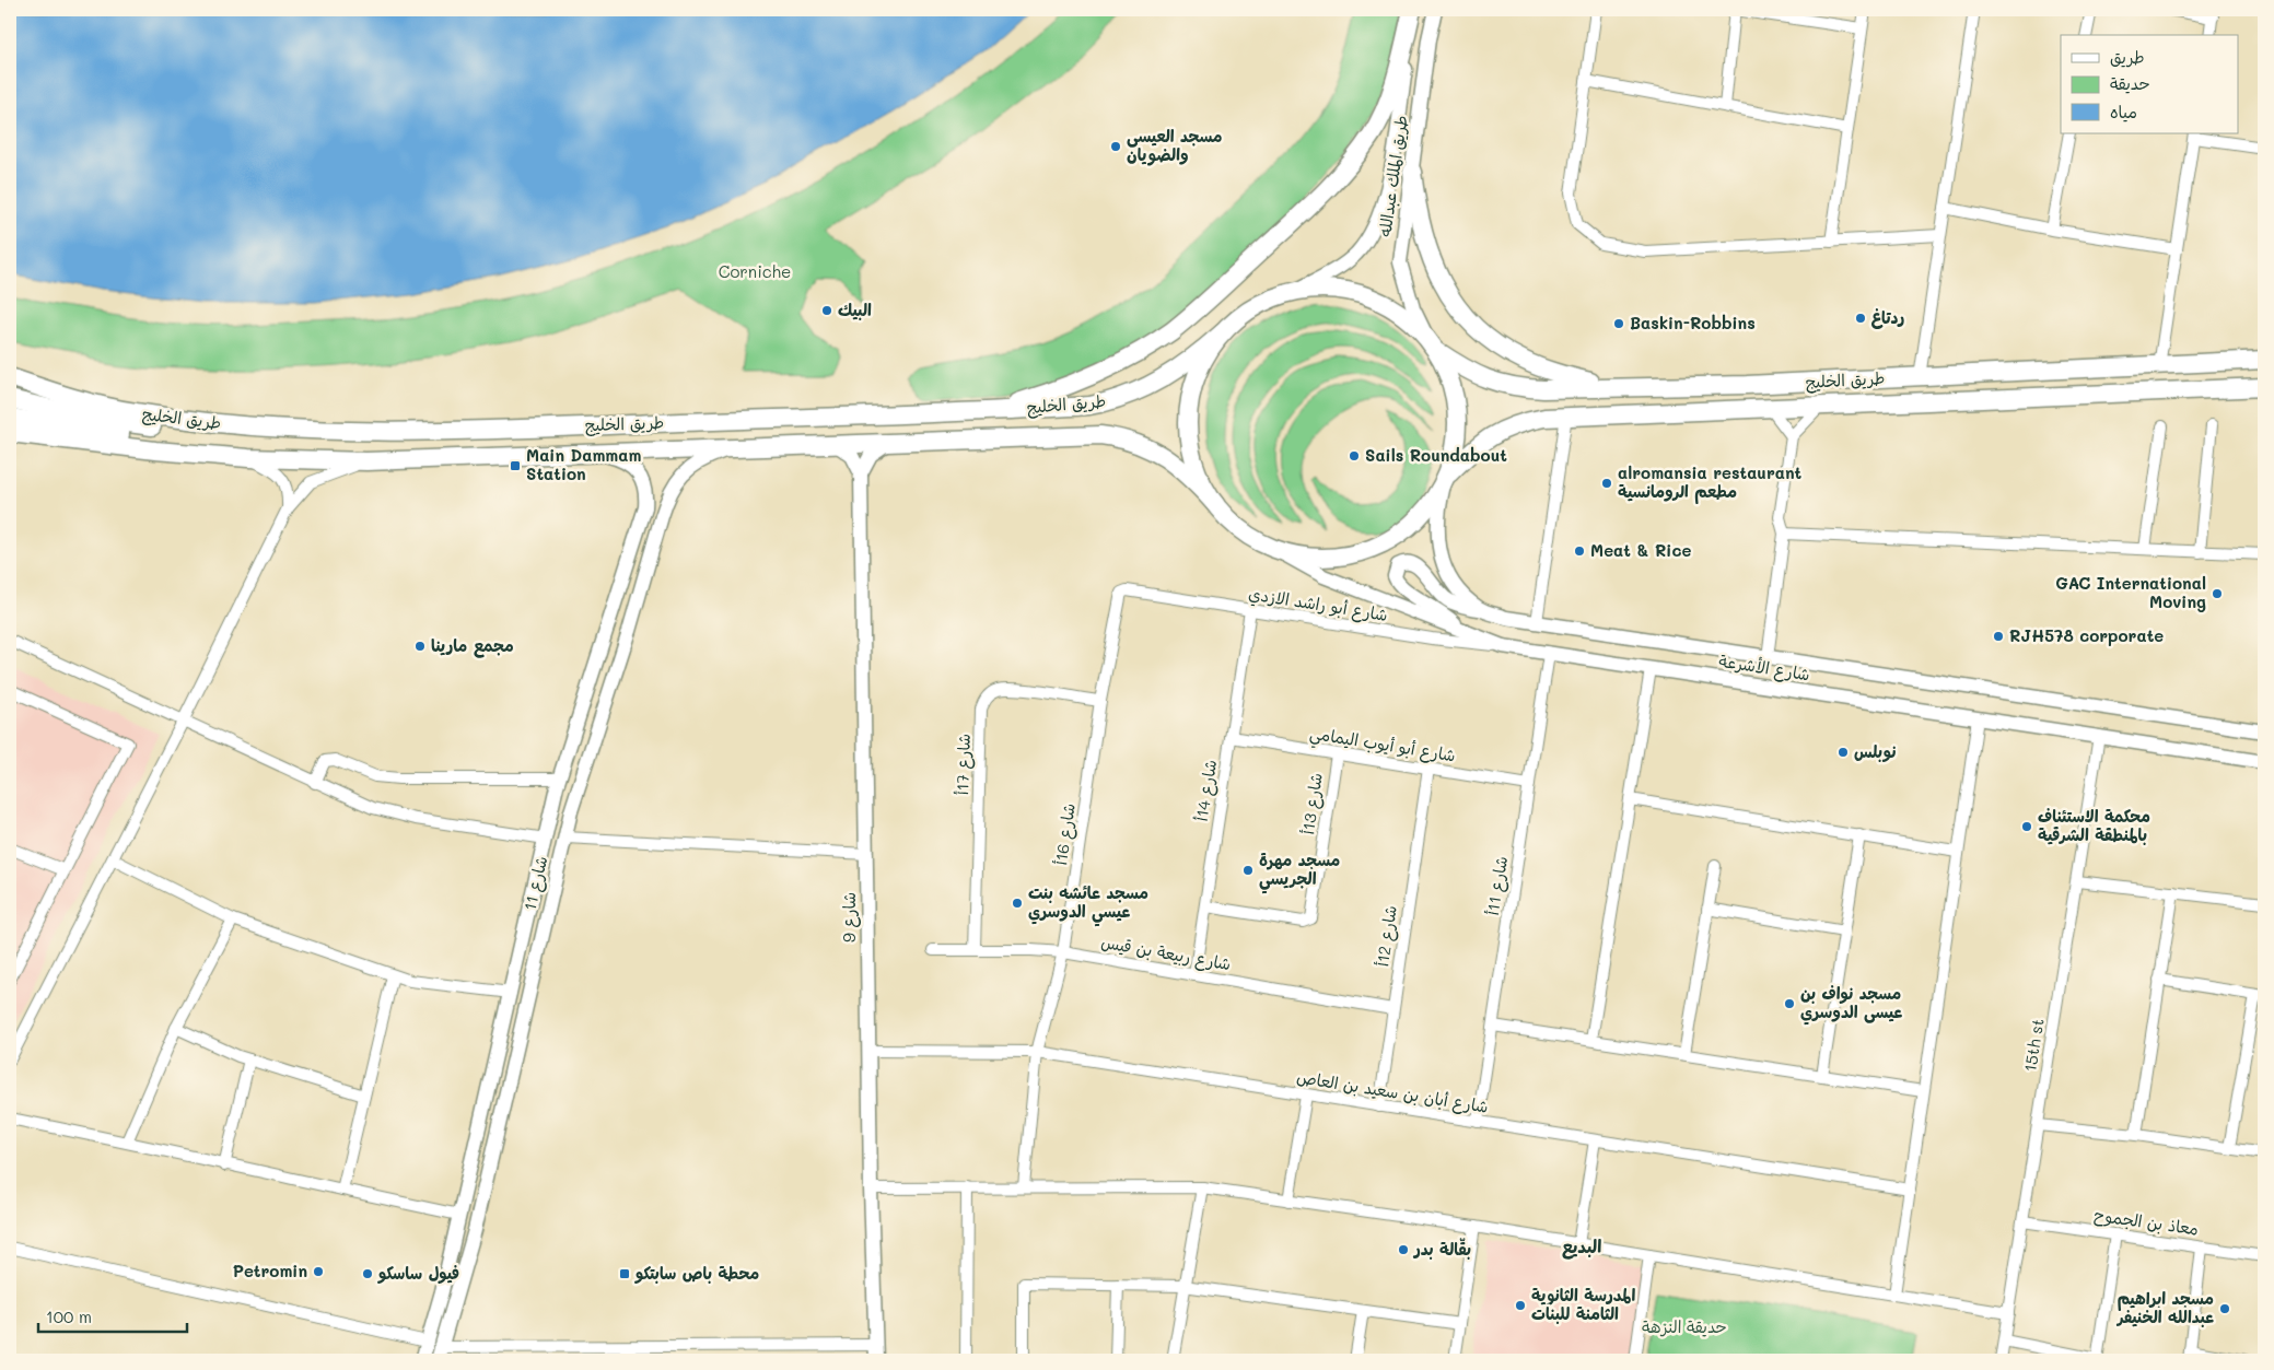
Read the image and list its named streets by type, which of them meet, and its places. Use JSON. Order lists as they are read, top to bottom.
{
  "streets": {
    "main road": ["طريق الخليج"],
    "street": [
      "طريق الملك عبدالله",
      "شارع أبو راشد الازدي",
      "شارع الأشرعة",
      "شارع أبو أيوب اليمامي",
      "شارع 17أ",
      "شارع 14أ",
      "شارع 13أ",
      "شارع 16أ",
      "شارع 11",
      "شارع 11أ",
      "شارع 9",
      "شارع 12أ",
      "شارع ربيعة بن قيس",
      "15th st",
      "شارع أبان بن سعيد بن العاص",
      "معاذ بن الجموح"
    ]
  },
  "crossings": [
    ["طريق الملك عبدالله", "طريق الخليج"],
    ["طريق الخليج", "شارع الأشرعة"],
    ["طريق الخليج", "شارع 11"],
    ["شارع أبو راشد الازدي", "شارع الأشرعة"],
    ["شارع أبو راشد الازدي", "شارع 14أ"],
    ["شارع أبو راشد الازدي", "شارع 16أ"],
    ["شارع الأشرعة", "شارع 11أ"],
    ["شارع الأشرعة", "15th st"],
    ["شارع أبو أيوب اليمامي", "شارع 14أ"],
    ["شارع أبو أيوب اليمامي", "شارع 13أ"],
    ["شارع أبو أيوب اليمامي", "شارع 11أ"],
    ["شارع أبو أيوب اليمامي", "شارع 12أ"],
    ["شارع 17أ", "شارع 16أ"],
    ["شارع 17أ", "شارع ربيعة بن قيس"],
    ["شارع 14أ", "شارع 13أ"],
    ["شارع 14أ", "شارع ربيعة بن قيس"],
    ["شارع 16أ", "شارع ربيعة بن قيس"],
    ["شارع 16أ", "شارع أبان بن سعيد بن العاص"],
    ["شارع 11أ", "شارع أبان بن سعيد بن العاص"],
    ["شارع 9", "شارع أبان بن سعيد بن العاص"],
    ["شارع 12أ", "شارع ربيعة بن قيس"],
    ["شارع 12أ", "شارع أبان بن سعيد بن العاص"],
    ["15th st", "معاذ بن الجموح"]
  ],
  "districts": ["البديع"],
  "parks": ["Corniche", "حديقة النزهة"],
  "places": {
    "other": [
      "مسجد العيسى والضويان",
      "البيك",
      "ردتاغ",
      "Baskin-Robbins",
      "Sails Roundabout",
      "alromansia restaurant مطعم الرومانسية",
      "Meat & Rice",
      "GAC International Moving",
      "RJH578 corporate",
      "مجمع مارينا",
      "نوبلس",
      "محكمة الاستئناف بالمنطقة الشرقية",
      "مسجد مهرة الجريسي",
      "مسجد عائشه بنت عيسي الدوسري",
      "مسجد نواف بن عيسى الدوسري",
      "بقّالة بدر",
      "Petromin",
      "فيول ساسكو",
      "المدرسة الثانوية الثامنة للبنات",
      "مسجد ابراهيم عبدالله الخنيفر"
    ],
    "transit": ["Main Dammam Station", "محطة باص سابتكو"]
  },
  "legend": ["طريق", "حديقة", "مياه"],
  "scale_bar": "100 m"
}
